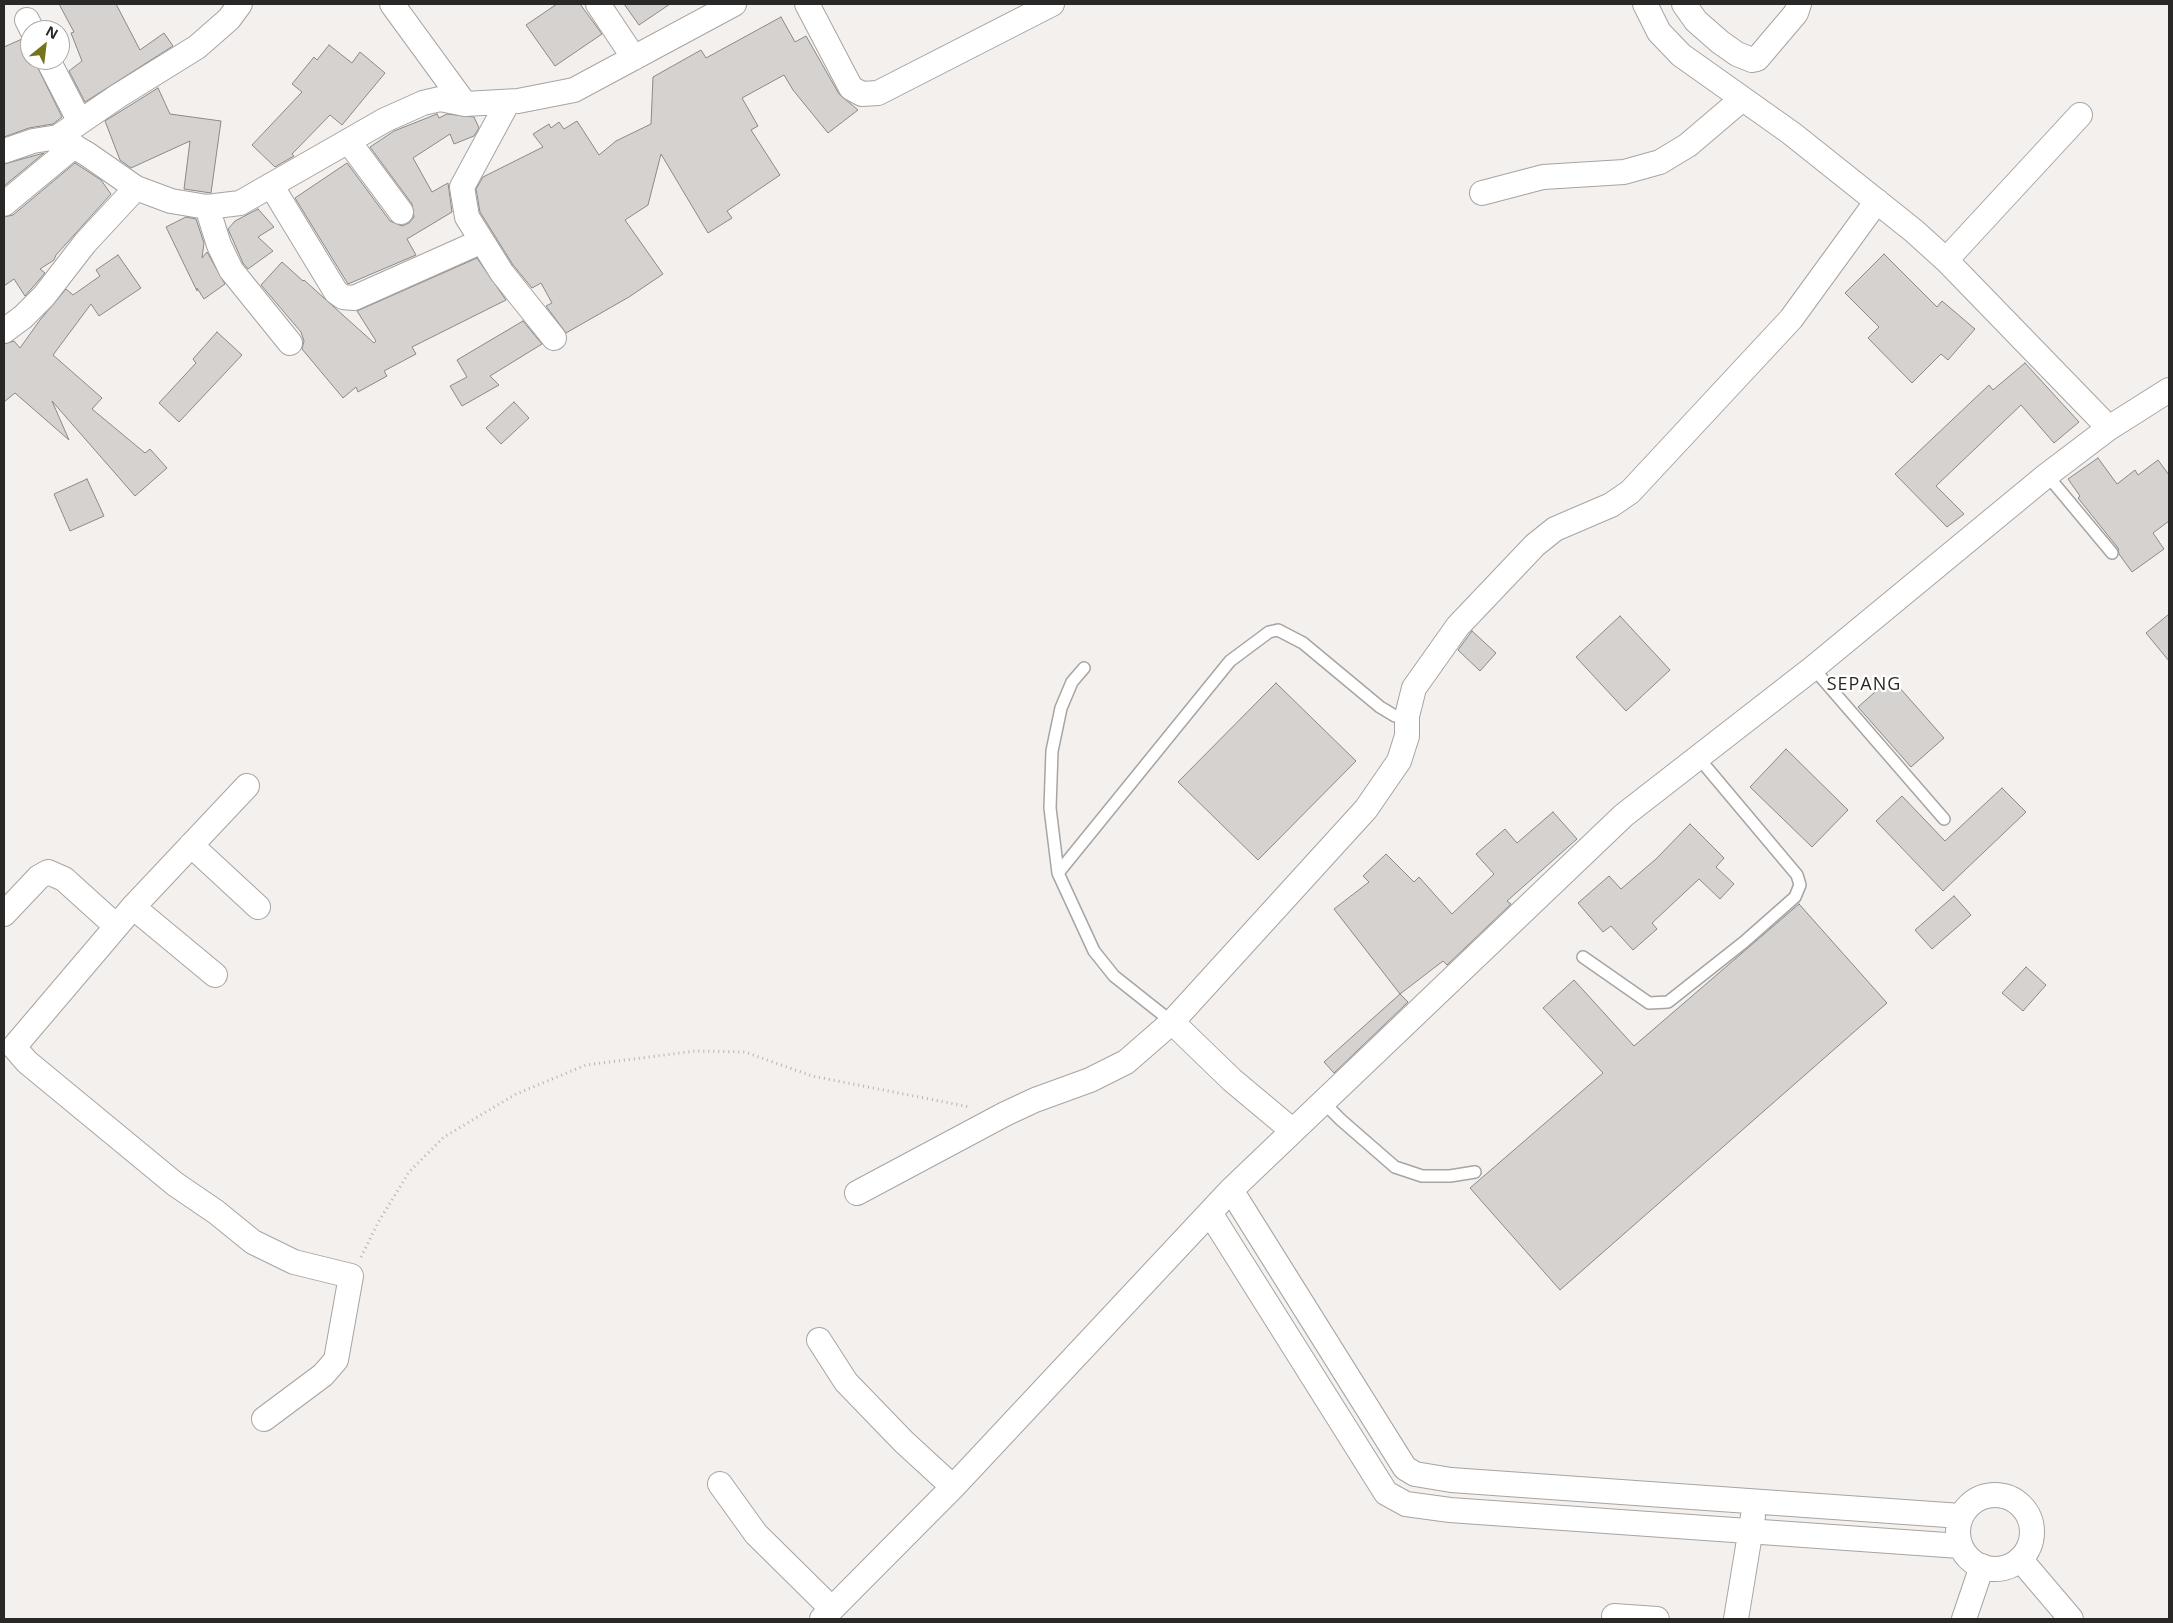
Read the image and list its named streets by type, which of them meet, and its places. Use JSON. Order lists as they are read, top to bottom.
{
  "districts": ["SEPANG"],
  "north": "top right"
}
